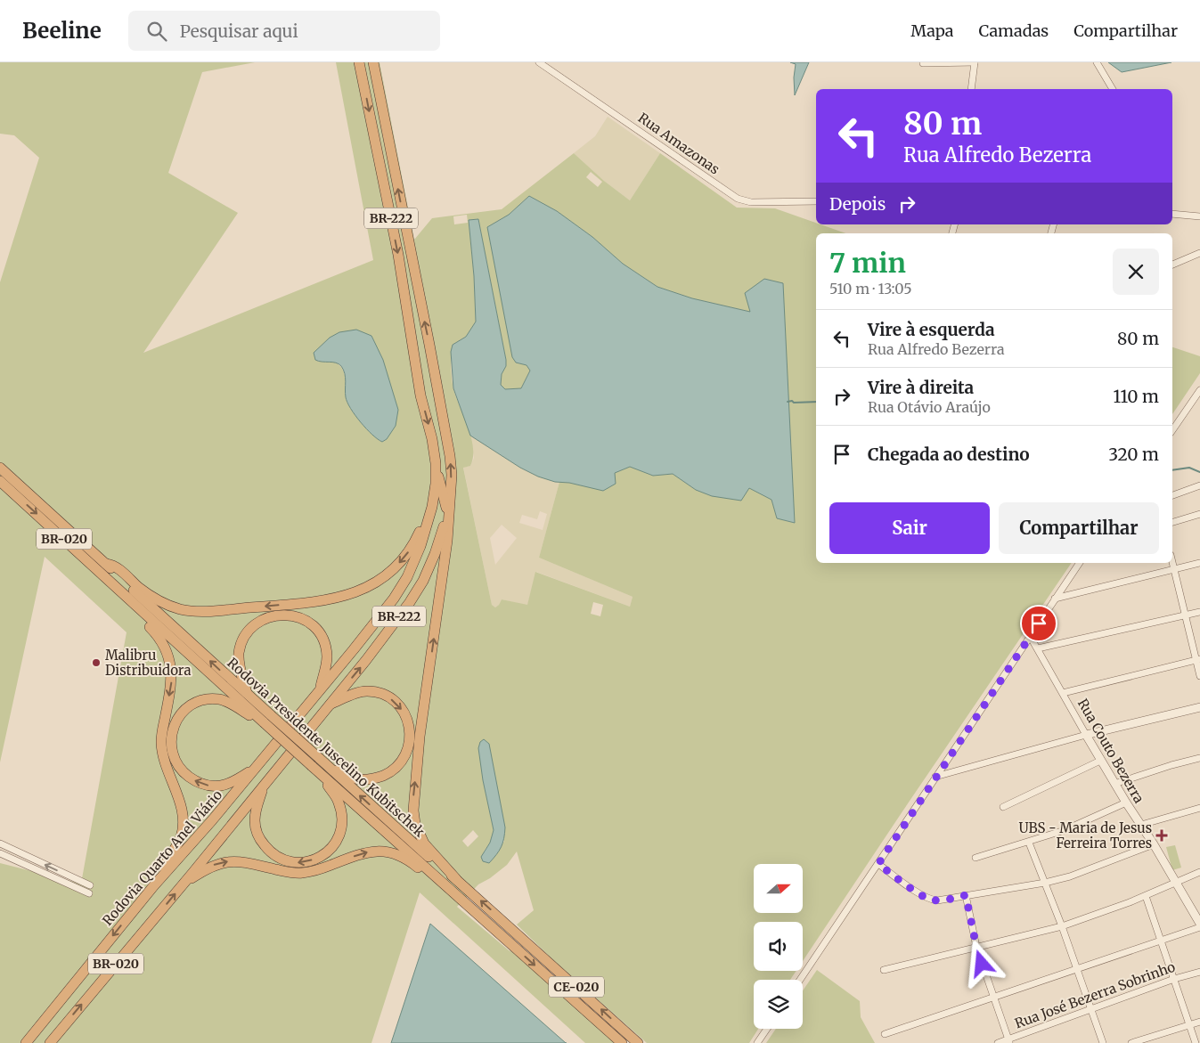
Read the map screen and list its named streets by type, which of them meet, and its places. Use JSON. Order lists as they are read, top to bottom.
{
  "streets": {
    "highway": [
      "BR-222",
      "BR-020",
      "Rodovia Presidente Juscelino Kubitschek",
      "Rodovia Quarto Anel Viário",
      "CE-020"
    ],
    "street": ["Rua Amazonas", "Rua Couto Bezerra", "Rua José Bezerra Sobrinho"]
  },
  "crossings": [
    ["BR-222", "BR-020"],
    ["BR-222", "Rodovia Quarto Anel Viário"]
  ],
  "places": {
    "other": ["Malibru Distribuidora"],
    "health": ["UBS - Maria de Jesus Ferreira Torres"]
  },
  "north": "right",
  "page": {
    "header": "Beeline",
    "search": "Pesquisar aqui",
    "nav": ["Mapa", "Camadas", "Compartilhar"],
    "turn": ["80 m", "Rua Alfredo Bezerra"],
    "then": "Depois",
    "heading": ["7 min", "510 m · 13:05"],
    "list": [
      {
        "name": "Vire à esquerda",
        "note": "Rua Alfredo Bezerra",
        "value": "80 m"
      },
      {
        "name": "Vire à direita",
        "note": "Rua Otávio Araújo",
        "value": "110 m"
      },
      {
        "name": "Chegada ao destino",
        "value": "320 m"
      }
    ],
    "buttons": ["Sair", "Compartilhar"]
  }
}
